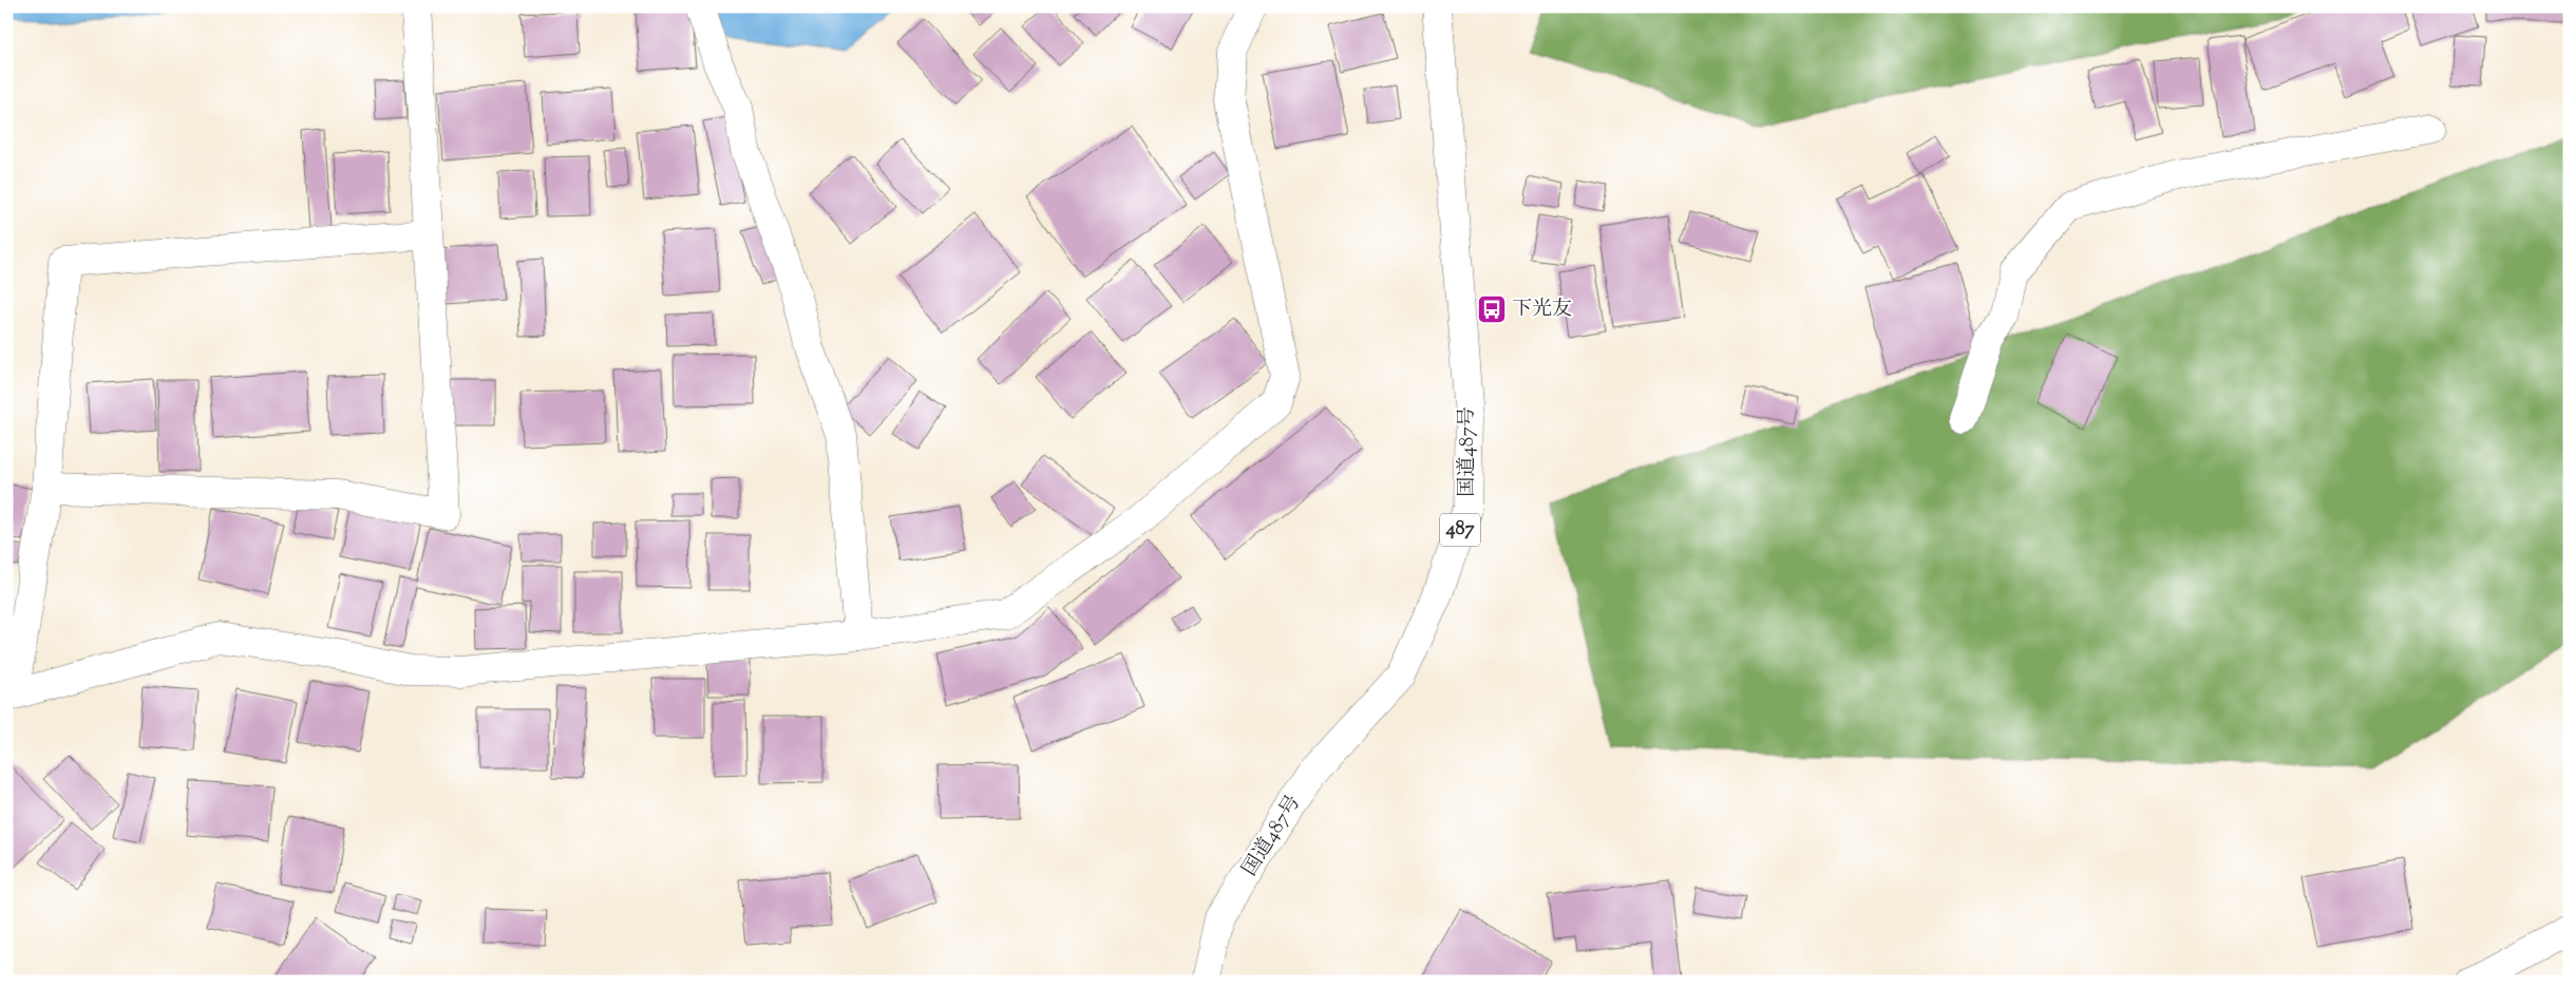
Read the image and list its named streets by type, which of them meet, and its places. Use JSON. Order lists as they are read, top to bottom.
{
  "streets": {
    "main road": ["国道487号", "487"]
  },
  "places": {
    "bus stop": ["下光友"]
  }
}
